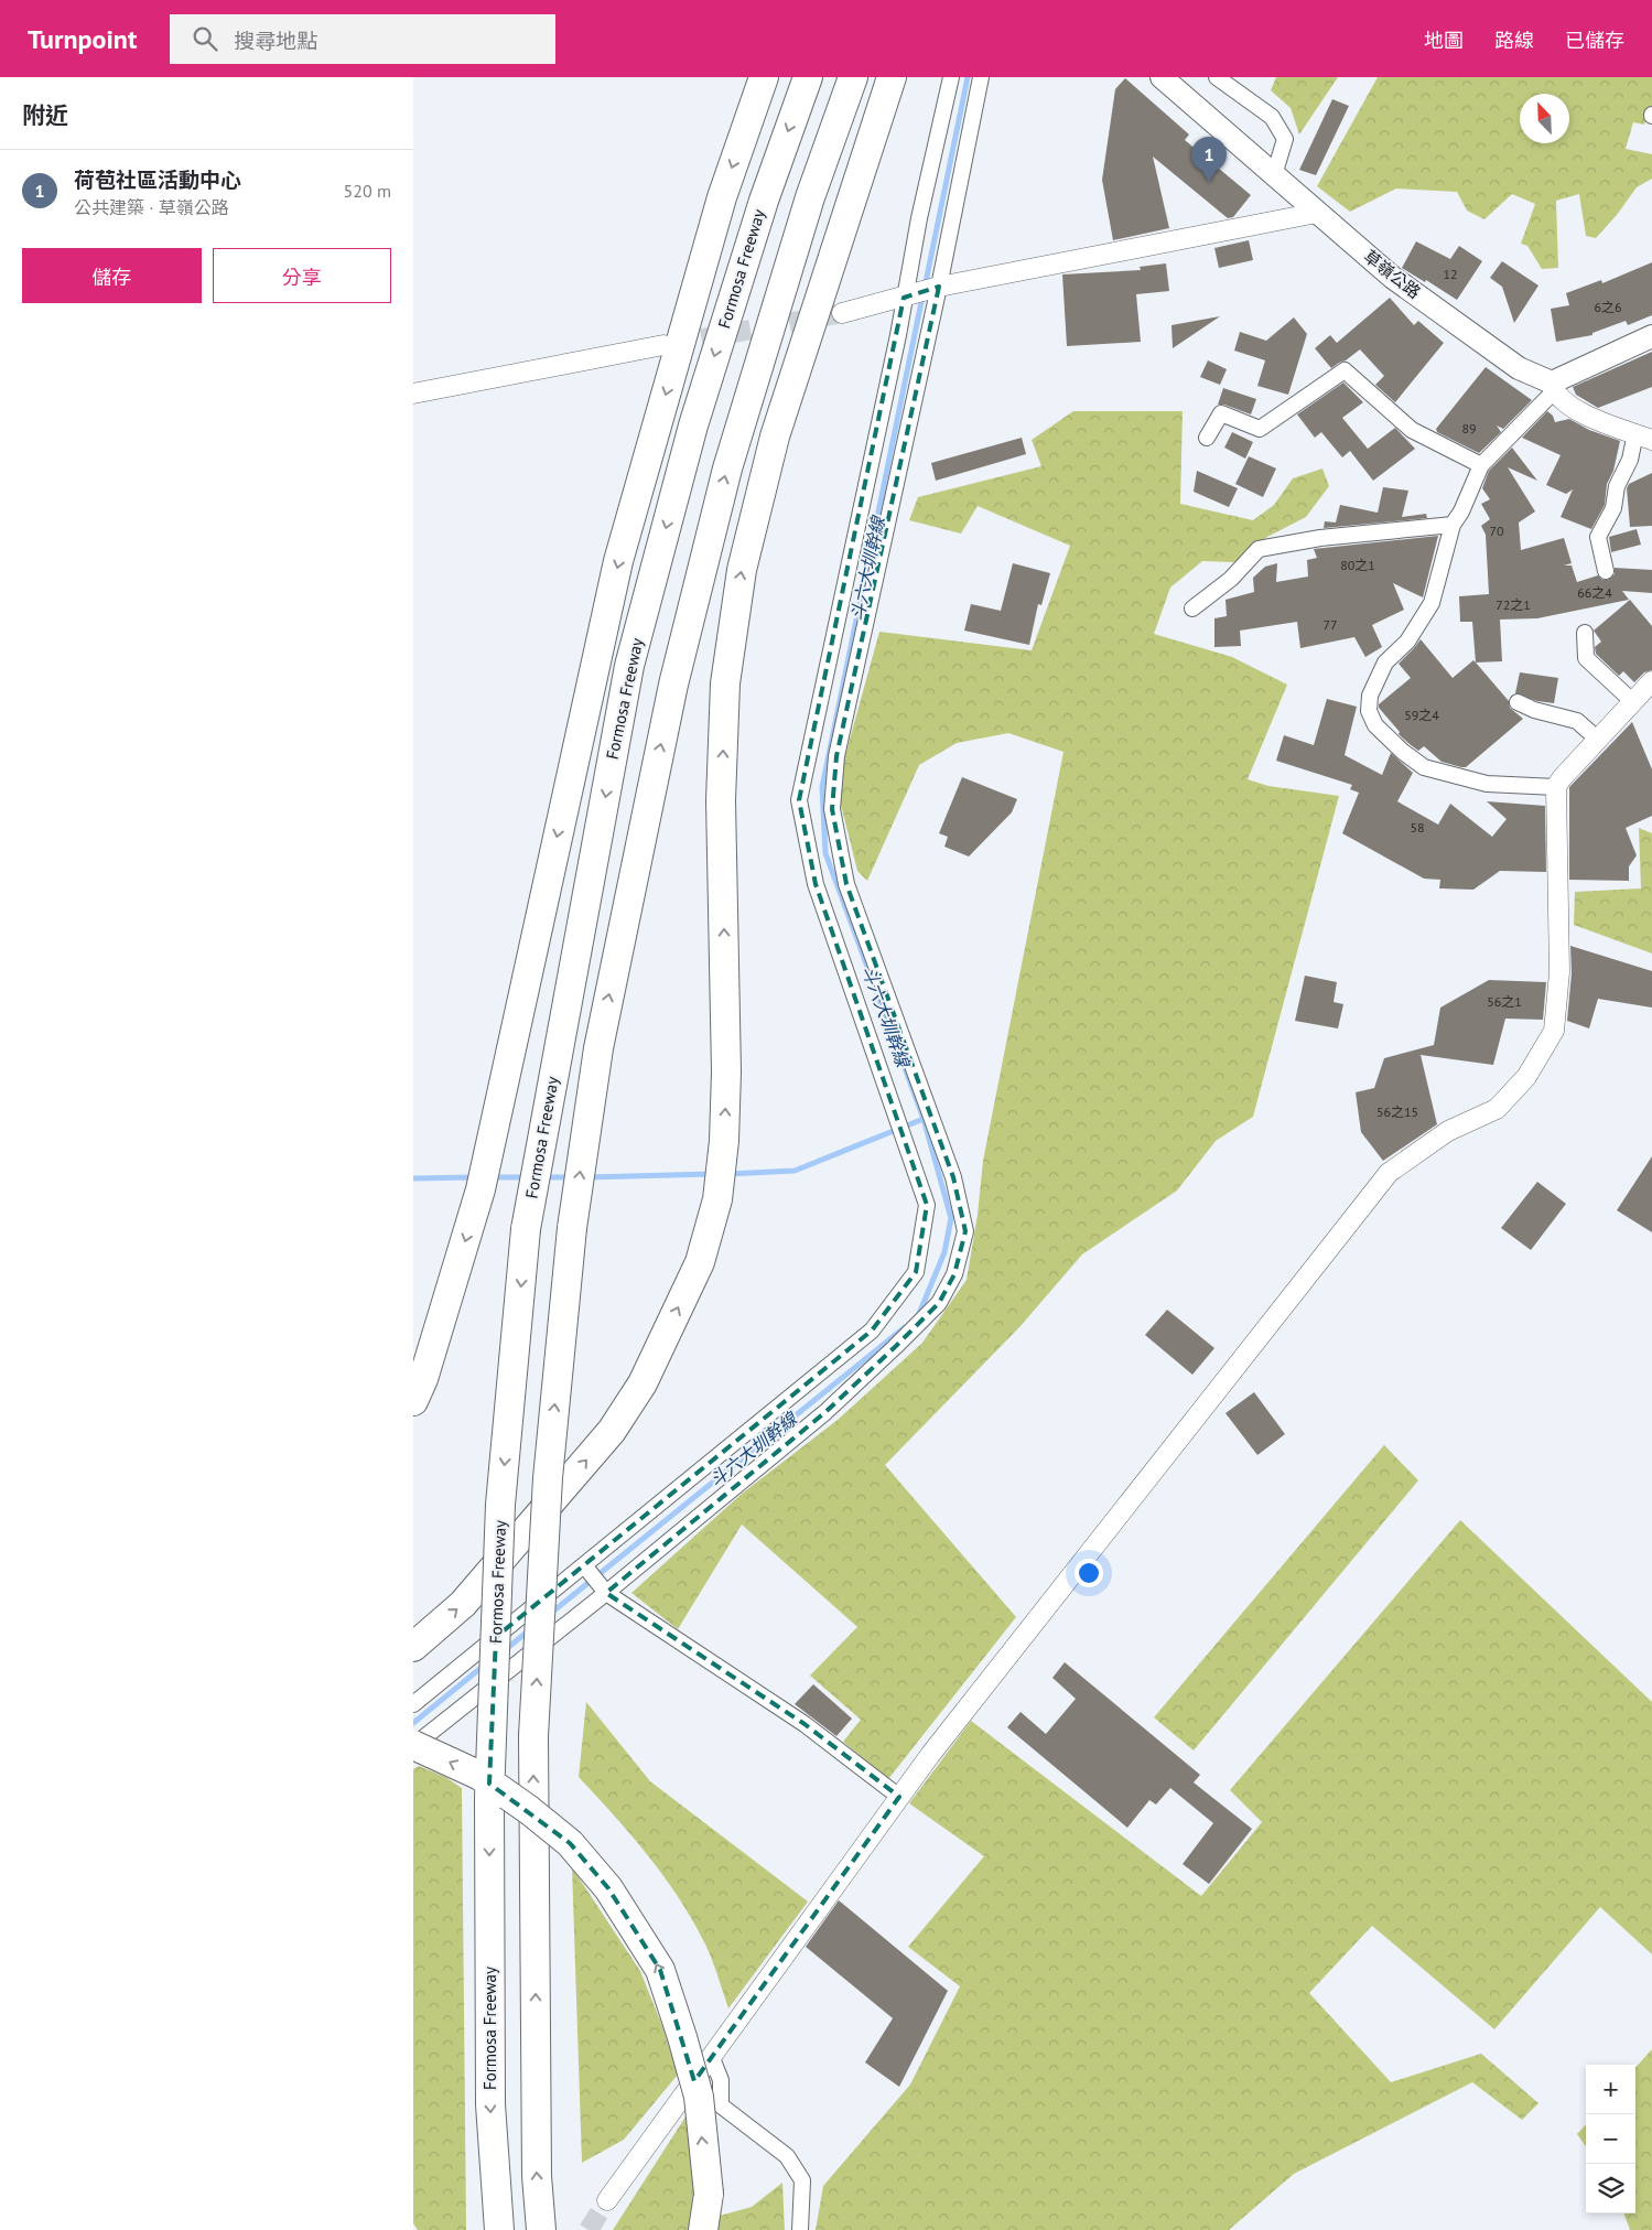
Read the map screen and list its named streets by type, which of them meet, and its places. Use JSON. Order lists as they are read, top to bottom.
{
  "streets": {
    "highway": ["Formosa Freeway"],
    "main road": ["草嶺公路"]
  },
  "water": ["斗六大圳幹線"],
  "house_numbers": [
    "12",
    "6之6",
    "89",
    "70",
    "80之1",
    "66之4",
    "72之1",
    "77",
    "59之4",
    "58",
    "56之1",
    "56之15"
  ],
  "north": "top left",
  "page": {
    "header": "Turnpoint",
    "search": "搜尋地點",
    "nav": ["地圖", "路線", "已儲存"],
    "heading": "附近",
    "pins": "1",
    "list": [
      {
        "mark": "1",
        "name": "荷苞社區活動中心",
        "note": "公共建築 · 草嶺公路",
        "value": "520 m"
      }
    ],
    "buttons": ["儲存", "分享"],
    "map_buttons": ["+", "−"]
  }
}
